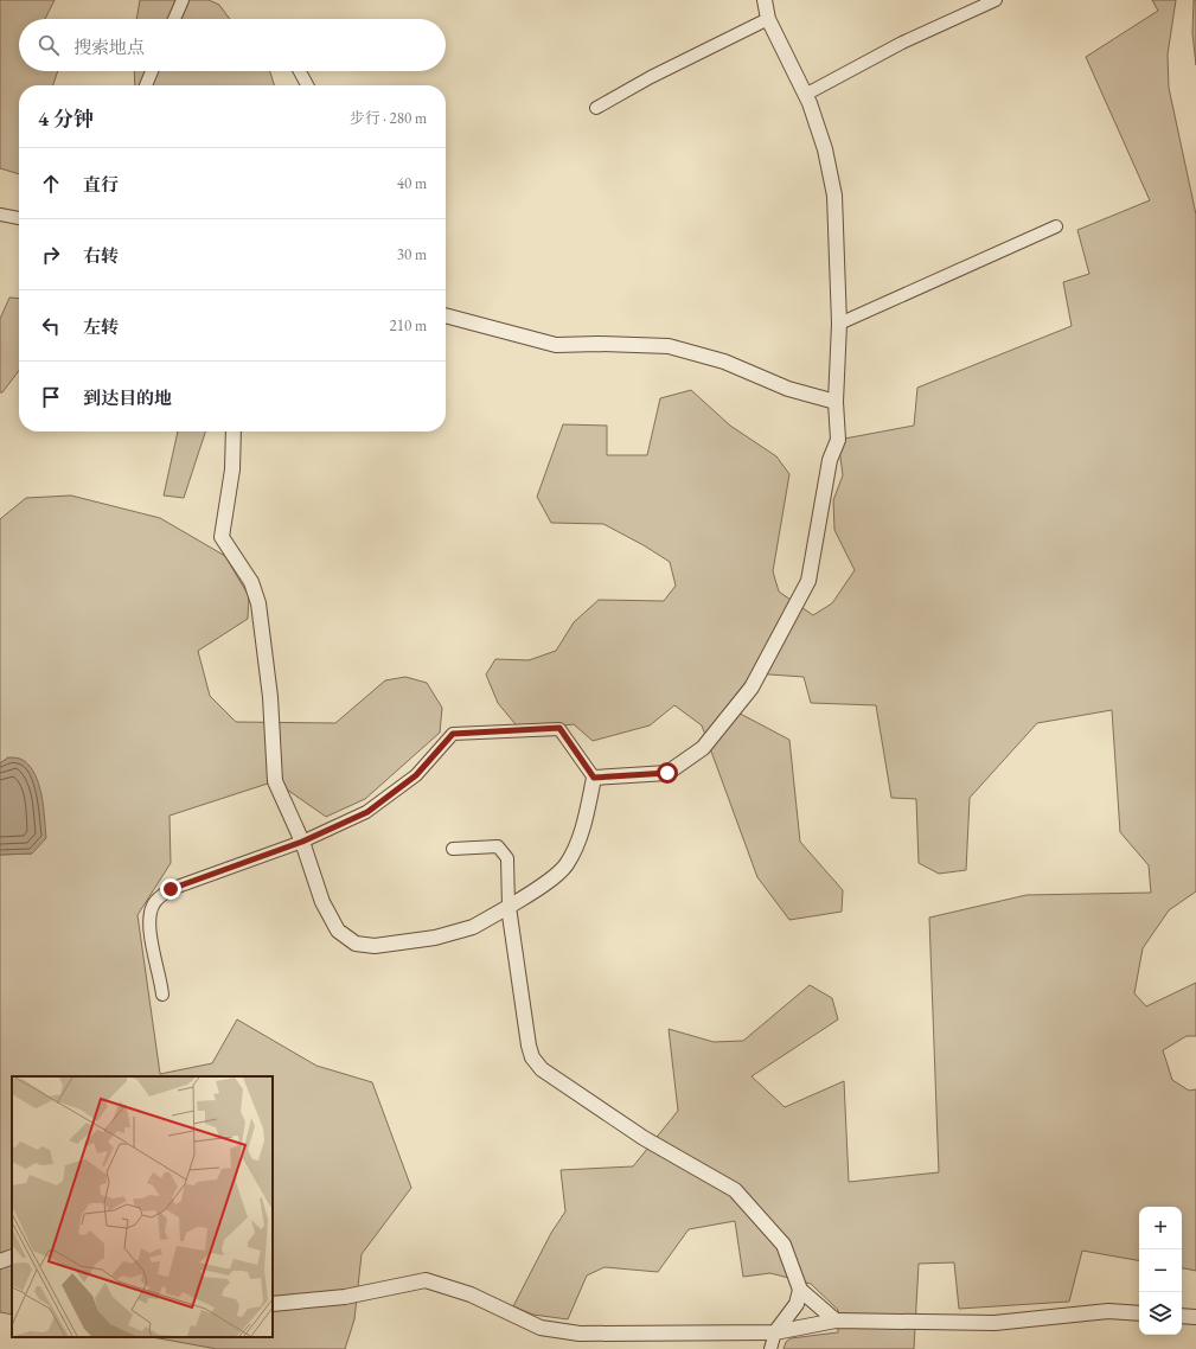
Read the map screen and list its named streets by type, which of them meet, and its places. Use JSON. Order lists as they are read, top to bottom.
{
  "page": {
    "search": "搜索地点",
    "heading": ["4 分钟", "步行 · 280 m"],
    "list": [
      ["直行", "40 m"],
      ["右转", "30 m"],
      ["左转", "210 m"],
      "到达目的地"
    ],
    "map_buttons": ["+", "−"]
  }
}
